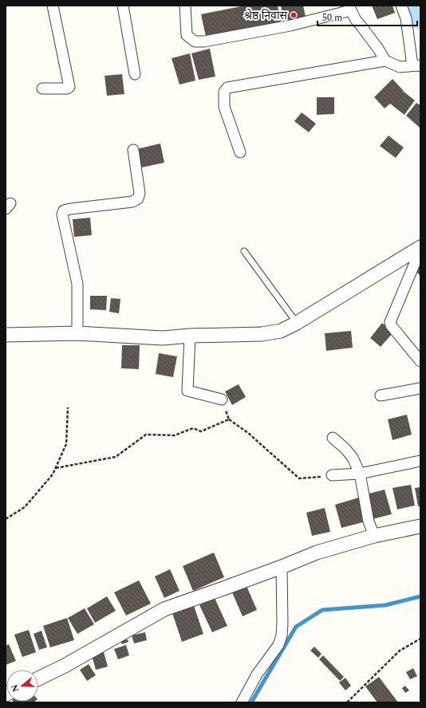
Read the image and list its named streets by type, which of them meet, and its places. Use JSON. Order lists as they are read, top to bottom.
{
  "places": ["श्रेष्ठ निवास"],
  "scale_bar": "50 m",
  "north": "left"
}
